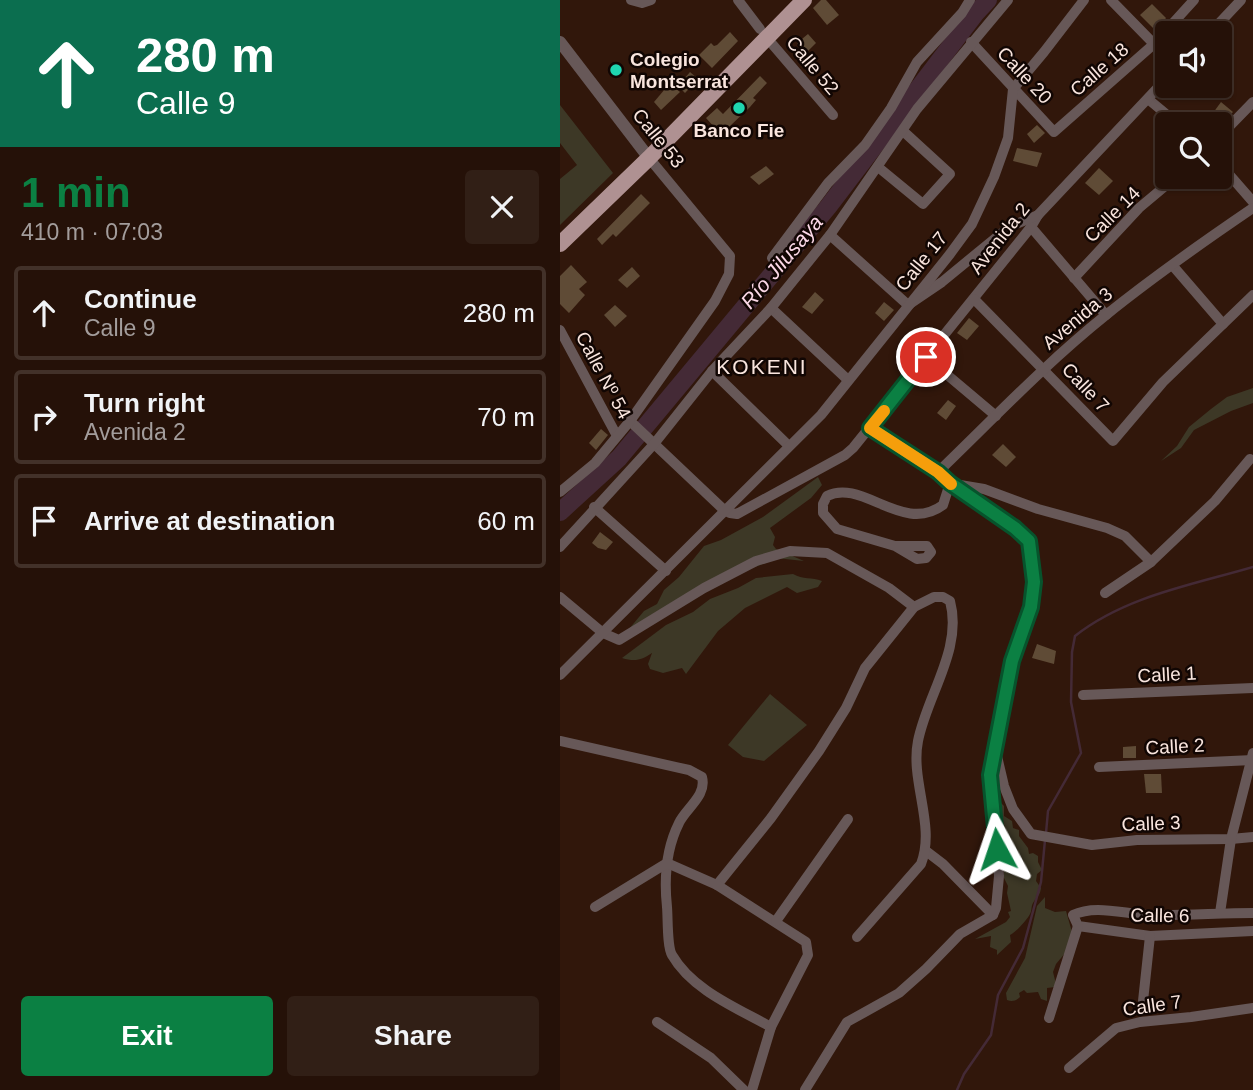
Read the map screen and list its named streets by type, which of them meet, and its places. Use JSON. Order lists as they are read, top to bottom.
{
  "streets": {
    "street": [
      "Calle 52",
      "Calle 18",
      "Calle 20",
      "Calle 53",
      "Calle 14",
      "Avenida 2",
      "Calle 17",
      "Avenida 3",
      "Calle Nº 54",
      "Calle 7",
      "Calle 1",
      "Calle 2",
      "Calle 3",
      "Calle 6"
    ]
  },
  "crossings": [
    ["Calle 18", "Calle 20"],
    ["Calle 20", "Calle 17"],
    ["Avenida 2", "Calle 17"],
    ["Avenida 2", "Calle 7"],
    ["Avenida 3", "Calle 7"]
  ],
  "districts": ["KOKENI"],
  "water": ["Río Jilusaya"],
  "places": ["Colegio Montserrat", "Banco Fie"],
  "page": {
    "turn": ["280 m", "Calle 9"],
    "heading": ["1 min", "410 m · 07:03"],
    "list": [
      {
        "name": "Continue",
        "note": "Calle 9",
        "value": "280 m"
      },
      {
        "name": "Turn right",
        "note": "Avenida 2",
        "value": "70 m"
      },
      {
        "name": "Arrive at destination",
        "value": "60 m"
      }
    ],
    "buttons": ["Exit", "Share"]
  }
}
